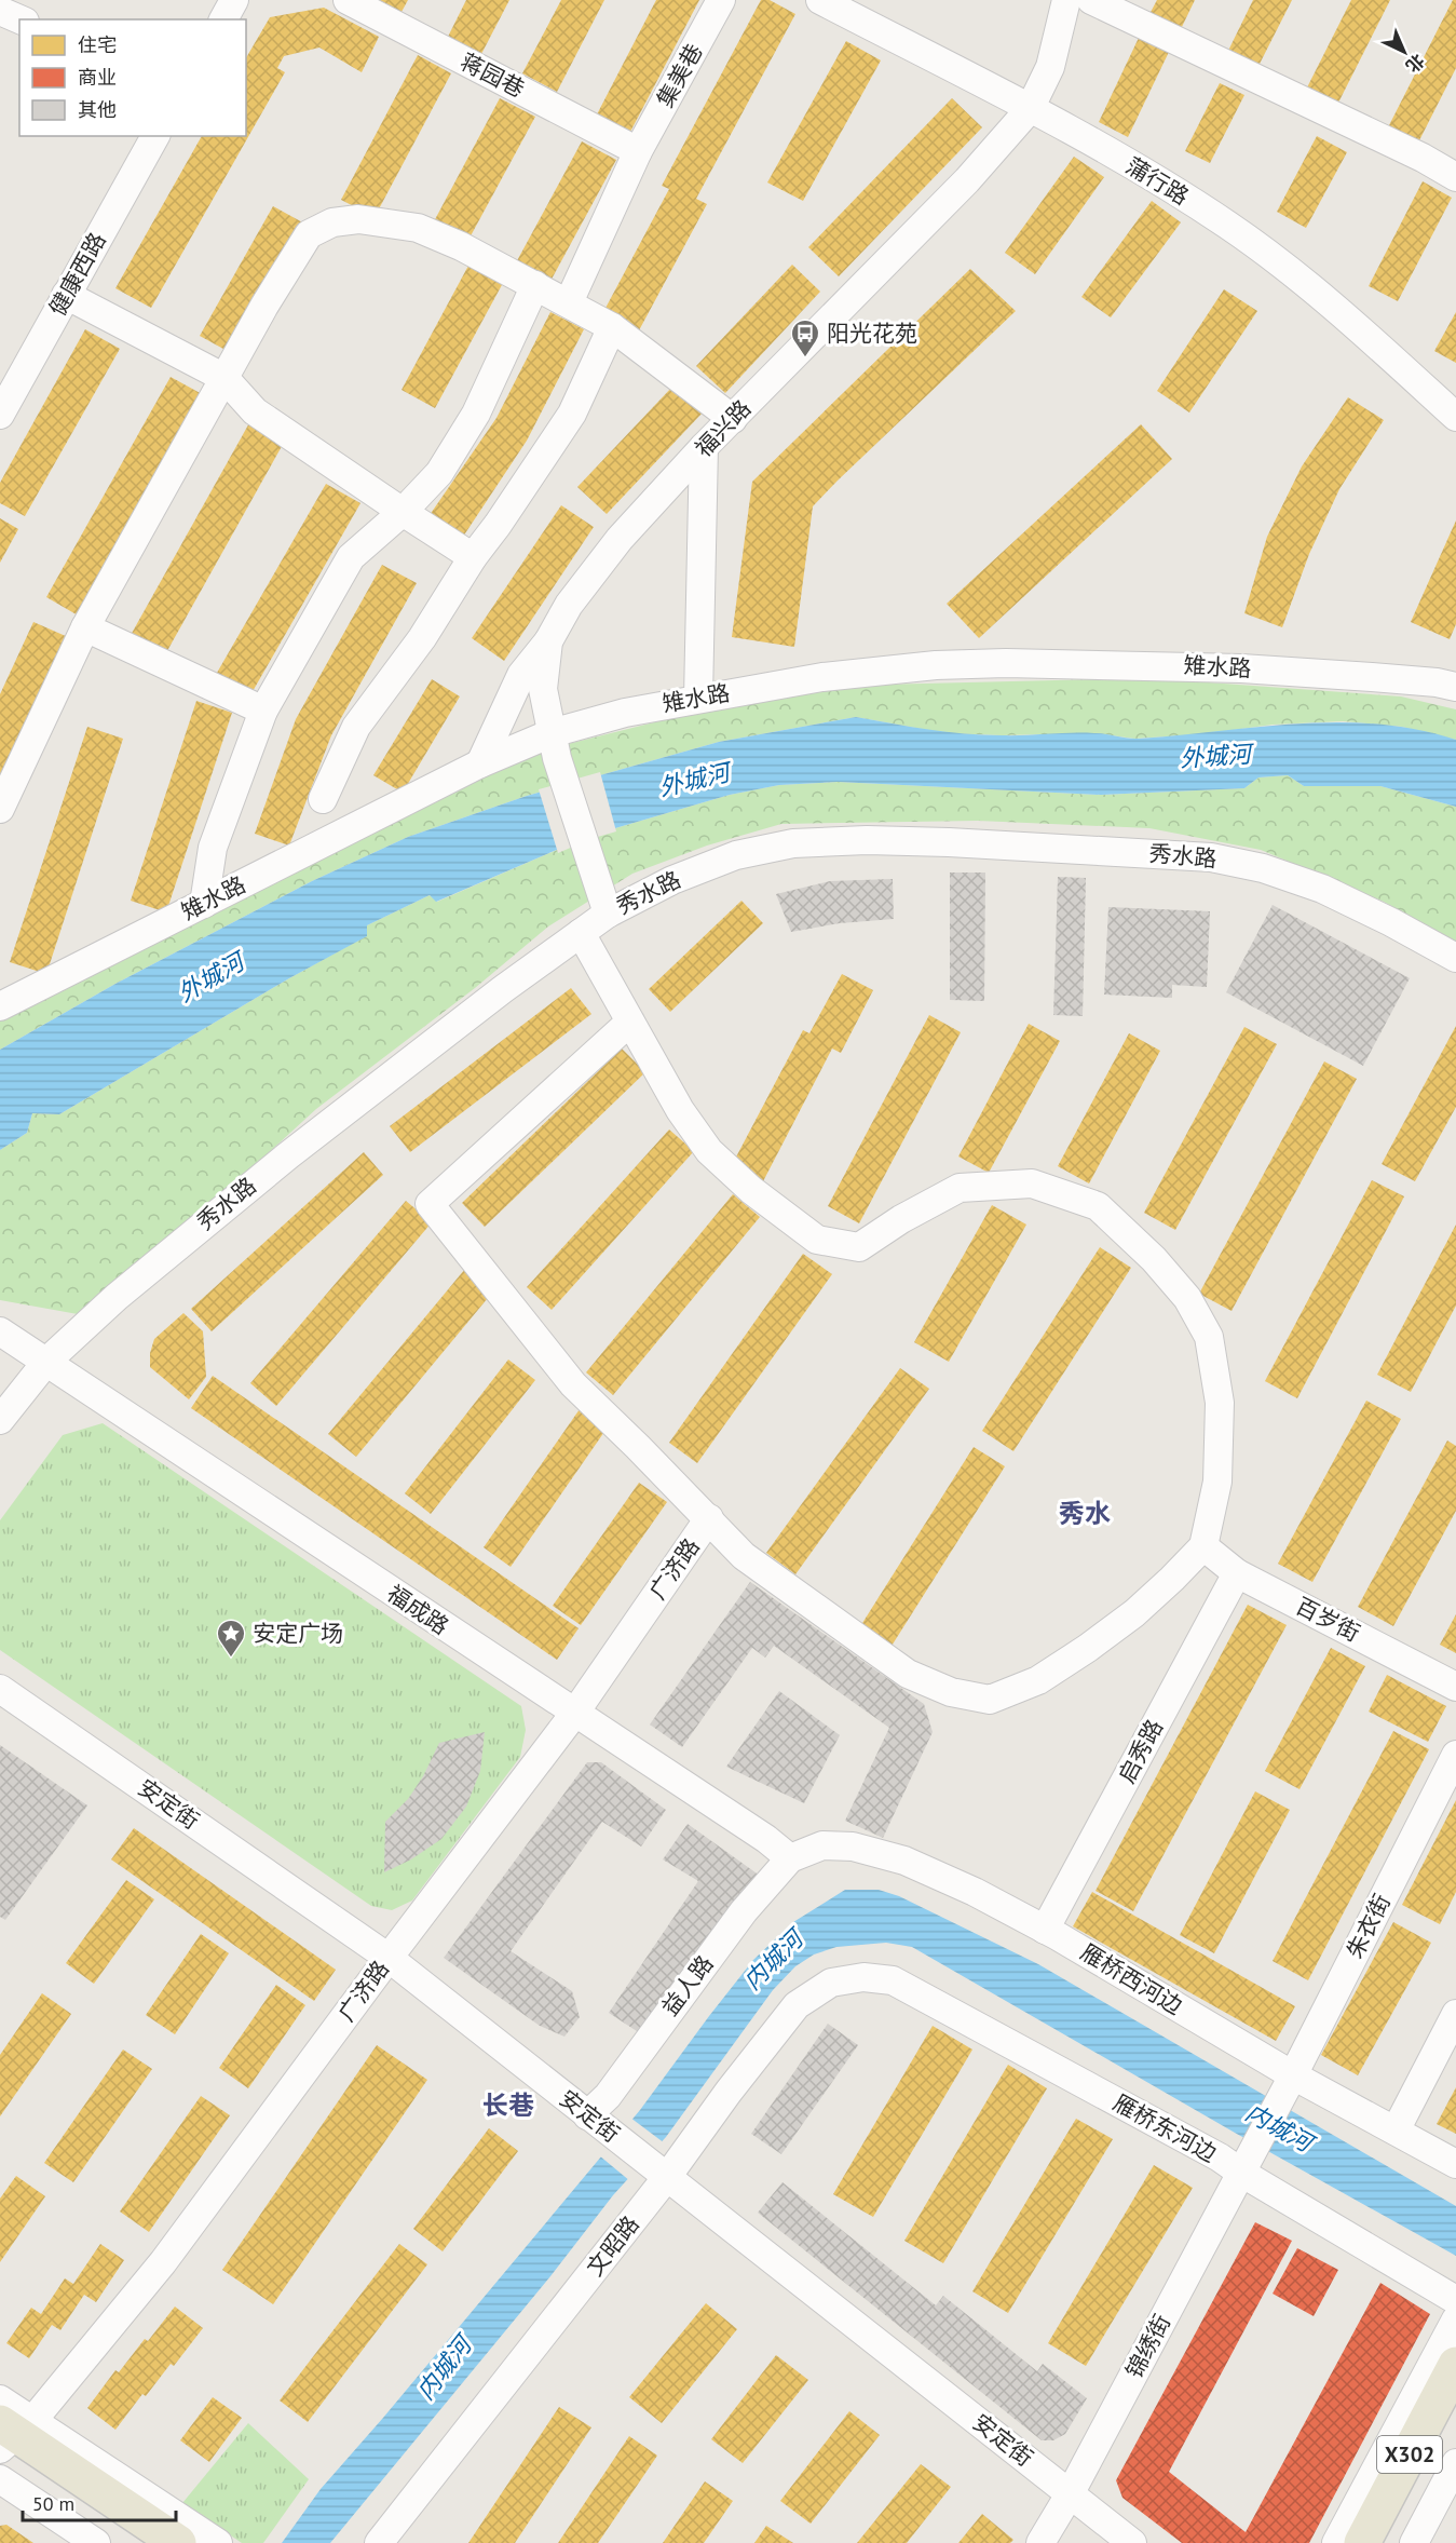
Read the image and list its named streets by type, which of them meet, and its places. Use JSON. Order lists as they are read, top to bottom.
{
  "streets": {
    "main road": ["X302"],
    "street": [
      "蒋园巷",
      "集美巷",
      "蒲行路",
      "健康西路",
      "福兴路",
      "雉水路",
      "秀水路",
      "广济路",
      "福成路",
      "百岁街",
      "启秀路",
      "安定街",
      "朱衣街",
      "雁桥西河边",
      "益人路",
      "雁桥东河边",
      "文昭路",
      "锦绣街"
    ]
  },
  "crossings": [
    ["蒋园巷", "集美巷"],
    ["蒲行路", "福兴路"],
    ["福兴路", "雉水路"],
    ["福兴路", "秀水路"],
    ["秀水路", "福成路"],
    ["广济路", "福成路"],
    ["广济路", "安定街"],
    ["福成路", "雁桥西河边"],
    ["福成路", "益人路"],
    ["百岁街", "启秀路"],
    ["启秀路", "雁桥西河边"],
    ["安定街", "益人路"],
    ["安定街", "文昭路"],
    ["安定街", "锦绣街"],
    ["朱衣街", "雁桥西河边"],
    ["朱衣街", "锦绣街"],
    ["雁桥西河边", "益人路"],
    ["雁桥东河边", "文昭路"],
    ["雁桥东河边", "锦绣街"]
  ],
  "districts": ["秀水", "长巷"],
  "water": ["外城河", "内城河"],
  "places": {
    "bus stop": ["阳光花苑"],
    "place": ["安定广场"]
  },
  "legend": ["住宅", "商业", "其他"],
  "scale_bar": "50 m",
  "north": "bottom right"
}
